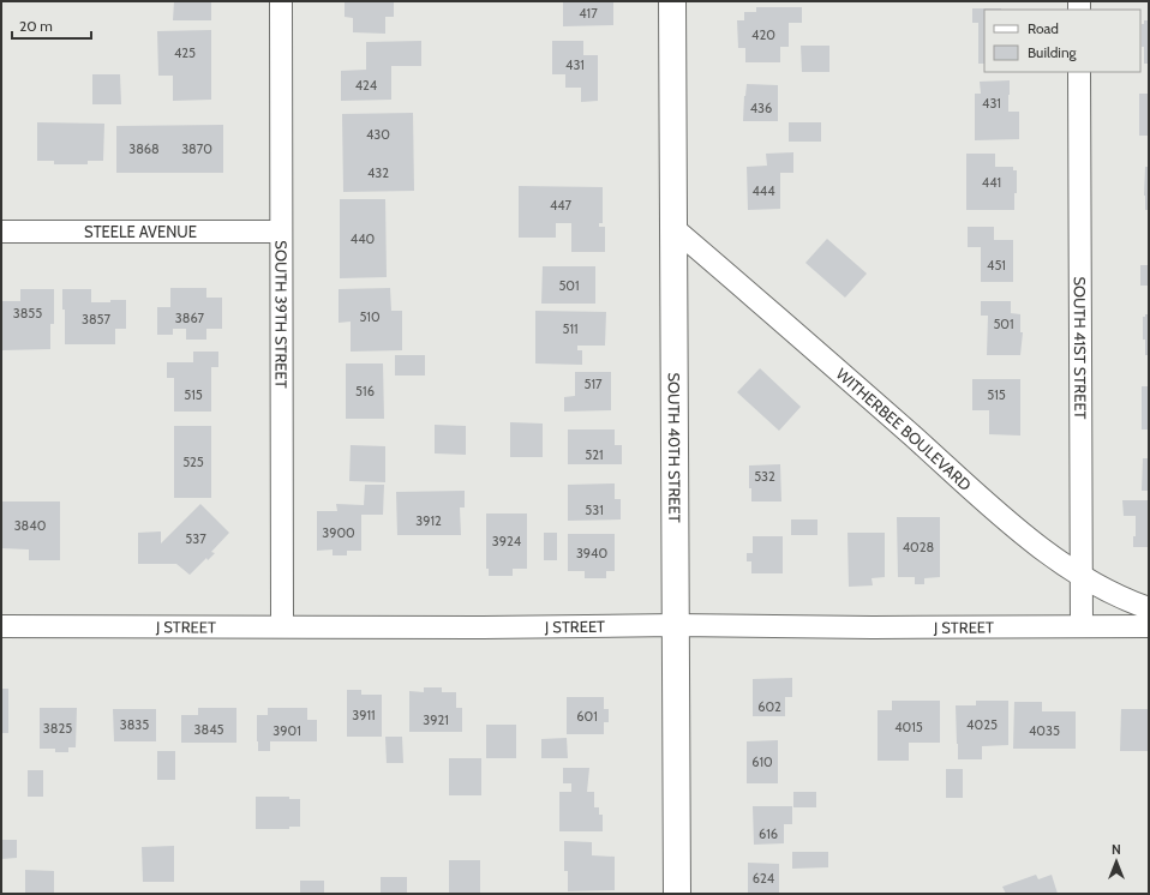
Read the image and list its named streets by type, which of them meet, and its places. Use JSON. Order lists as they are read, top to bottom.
{
  "streets": {
    "main road": ["SOUTH 40TH STREET"],
    "street": [
      "STEELE AVENUE",
      "SOUTH 39TH STREET",
      "SOUTH 41ST STREET",
      "WITHERBEE BOULEVARD",
      "J STREET"
    ]
  },
  "crossings": [
    ["STEELE AVENUE", "SOUTH 39TH STREET"],
    ["SOUTH 39TH STREET", "J STREET"],
    ["SOUTH 41ST STREET", "WITHERBEE BOULEVARD"],
    ["SOUTH 41ST STREET", "J STREET"],
    ["WITHERBEE BOULEVARD", "SOUTH 40TH STREET"],
    ["SOUTH 40TH STREET", "J STREET"]
  ],
  "house_numbers": [
    "417",
    "420",
    "425",
    "431",
    "424",
    "431",
    "436",
    "430",
    "3868",
    "3870",
    "432",
    "441",
    "444",
    "447",
    "440",
    "451",
    "501",
    "3855",
    "510",
    "3867",
    "3857",
    "501",
    "511",
    "517",
    "516",
    "515",
    "515",
    "521",
    "525",
    "532",
    "531",
    "3912",
    "3840",
    "3900",
    "537",
    "3924",
    "4028",
    "3940",
    "602",
    "3911",
    "601",
    "3921",
    "3835",
    "4025",
    "4015",
    "3825",
    "3845",
    "3901",
    "4035",
    "610",
    "616",
    "624"
  ],
  "legend": ["Road", "Building"],
  "scale_bar": "20 m",
  "north": "top"
}
